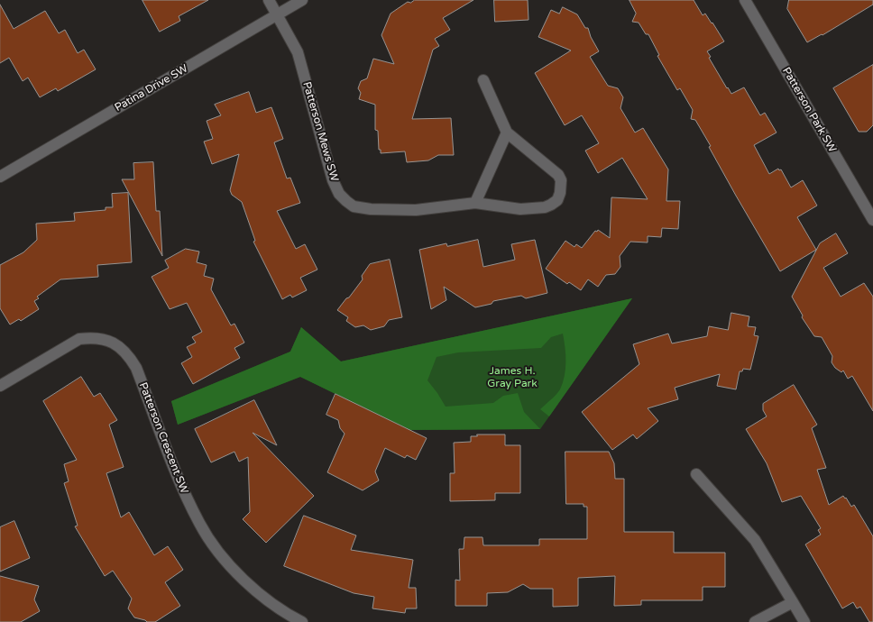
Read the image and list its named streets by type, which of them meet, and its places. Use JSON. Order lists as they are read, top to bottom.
{
  "streets": {
    "street": [
      "Patina Drive SW",
      "Patterson Park SW",
      "Patterson Mews SW",
      "Patterson Crescent SW"
    ]
  },
  "crossings": [
    ["Patina Drive SW", "Patterson Mews SW"]
  ],
  "parks": ["James H. Gray Park"]
}
